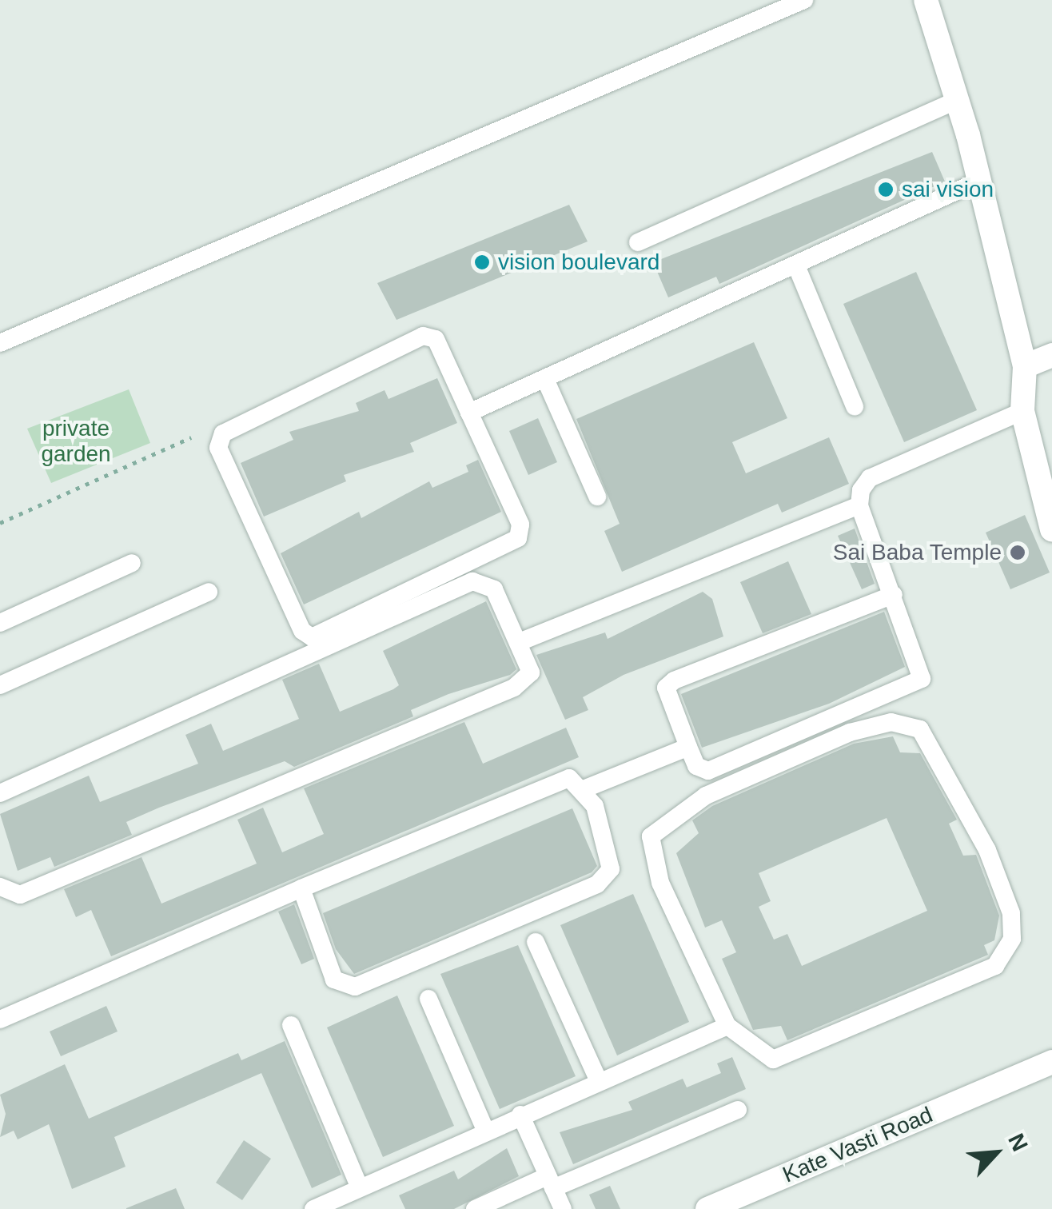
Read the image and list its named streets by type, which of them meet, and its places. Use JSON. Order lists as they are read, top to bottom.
{
  "streets": {
    "street": ["Kate Vasti Road"]
  },
  "parks": ["private garden"],
  "places": ["sai vision", "vision boulevard", "Sai Baba Temple"],
  "north": "top right"
}
